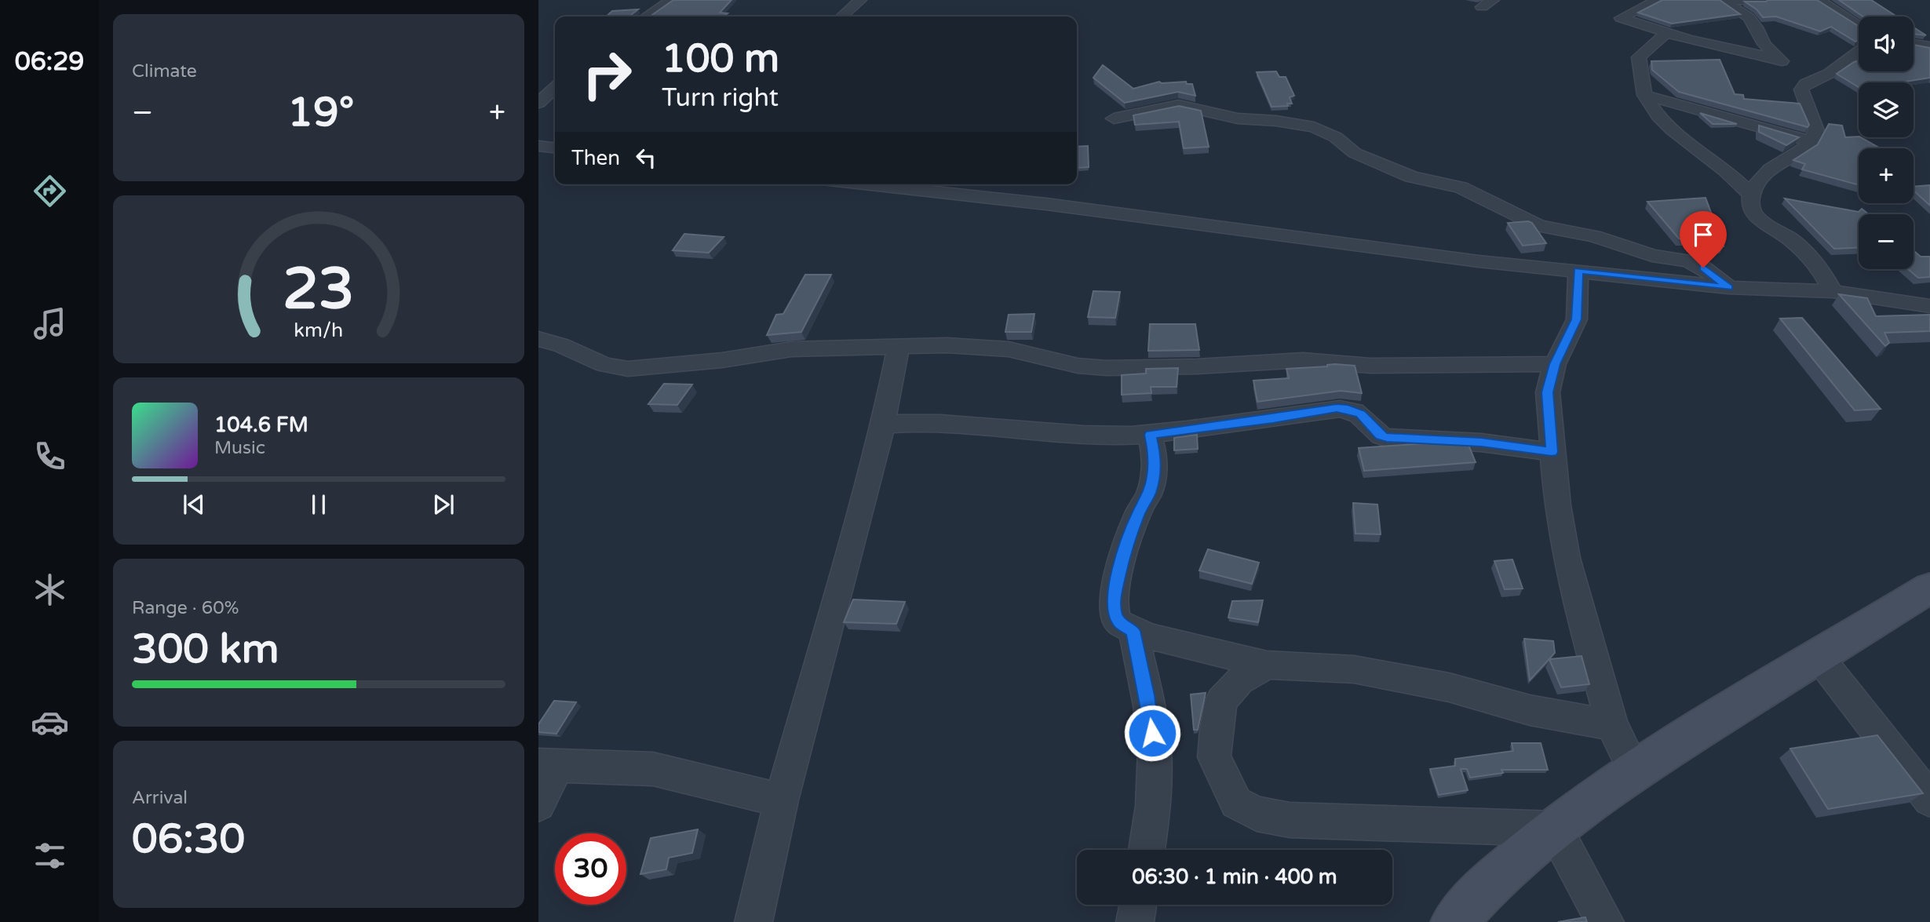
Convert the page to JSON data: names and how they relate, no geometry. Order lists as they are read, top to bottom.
{
  "page": {
    "tabs": "06:29",
    "tile": [
      "Climate",
      ["Range · 60%", "300 km"],
      ["Arrival", "06:30"]
    ],
    "map_buttons": ["+", "−"],
    "turn": ["100 m", "Turn right"],
    "heat": ["−", "19°", "+"],
    "then": "Then",
    "song": ["104.6 FM", "Music"],
    "limit": "30",
    "trip": "06:30 · 1 min · 400 m",
    "gauge": ["23", "km/h"]
  }
}
